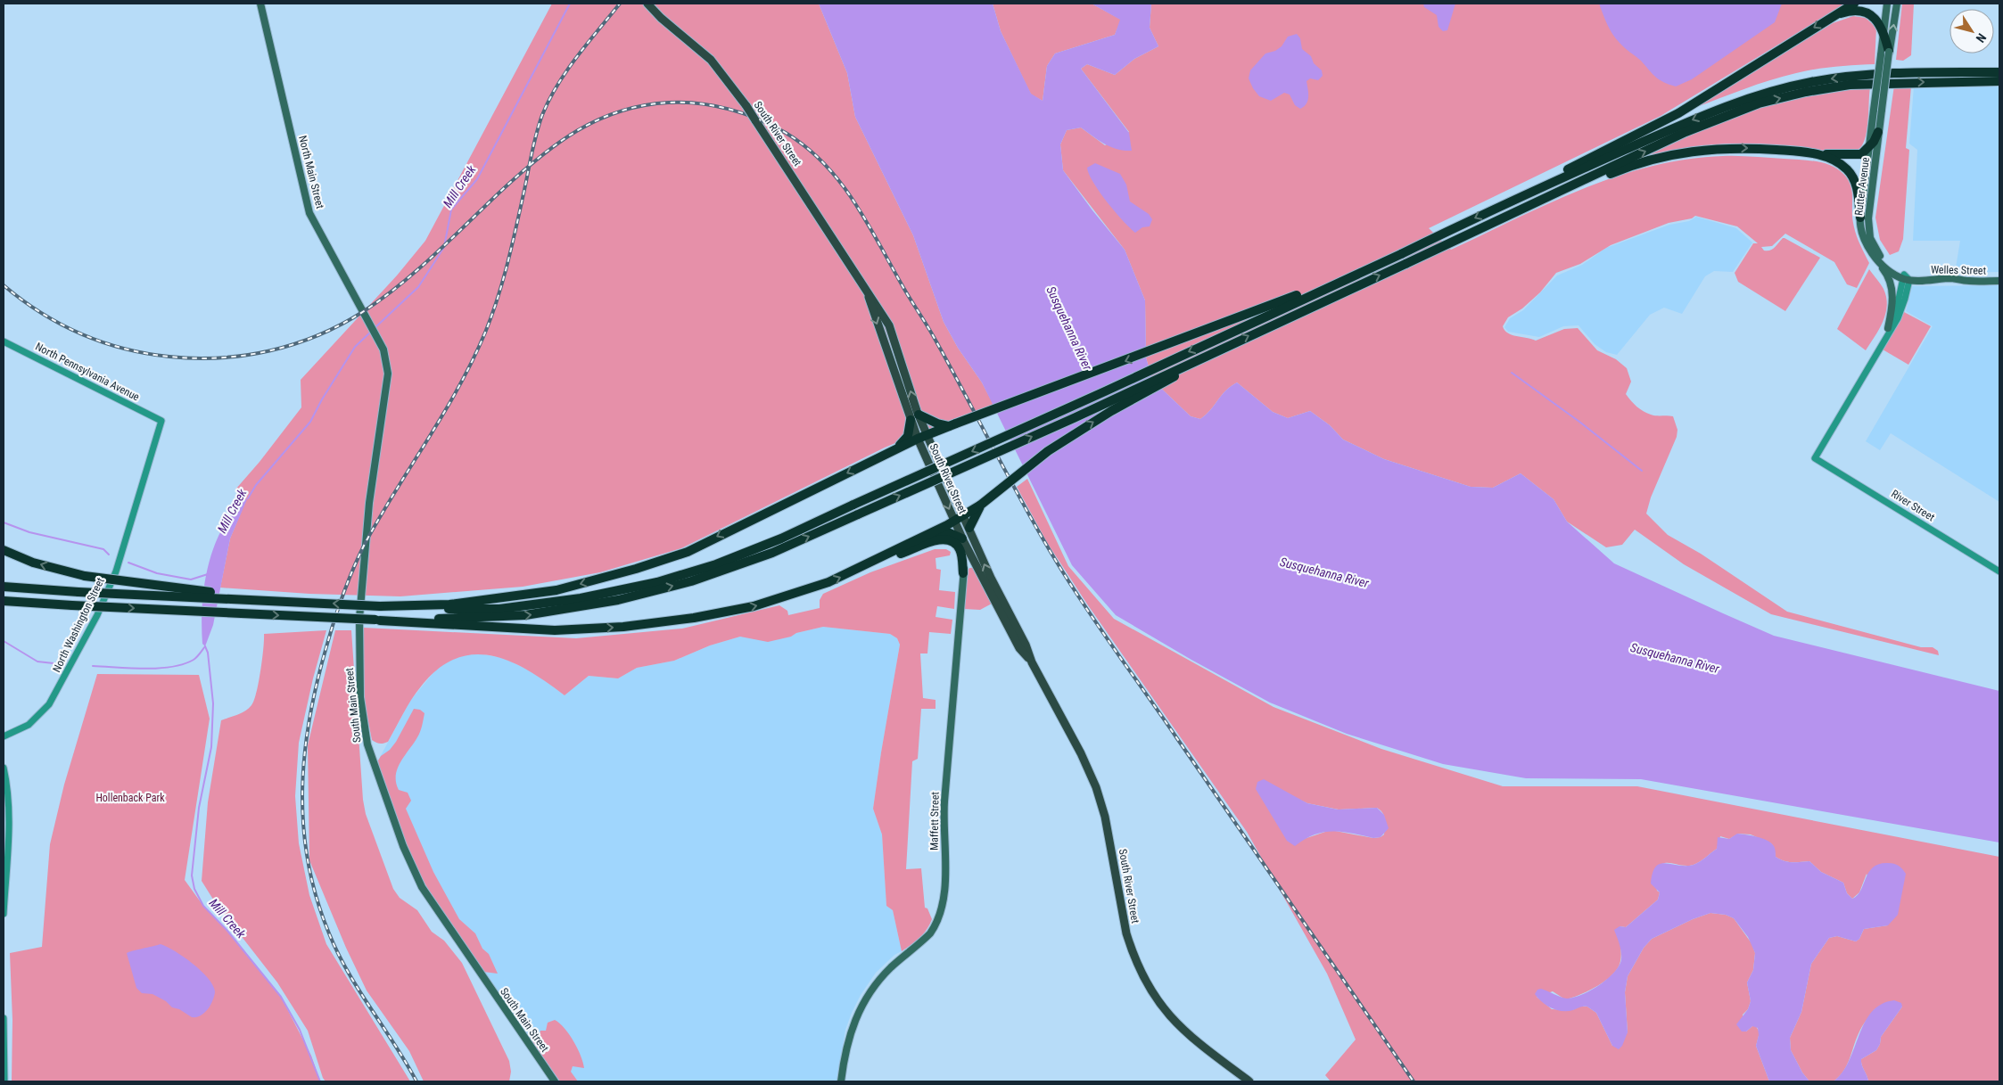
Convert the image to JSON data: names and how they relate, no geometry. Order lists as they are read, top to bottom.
{
  "streets": {
    "main road": [
      "South River Street",
      "North Main Street",
      "Rutter Avenue",
      "Welles Street",
      "South Main Street",
      "Maffett Street"
    ],
    "street": ["North Pennsylvania Avenue", "River Street", "North Washington Street"]
  },
  "crossings": [
    ["South River Street", "Maffett Street"],
    ["North Main Street", "South Main Street"],
    ["Rutter Avenue", "Welles Street"],
    ["North Pennsylvania Avenue", "North Washington Street"]
  ],
  "water": ["Mill Creek", "Susquehanna River"],
  "parks": ["Hollenback Park"],
  "north": "bottom right"
}
